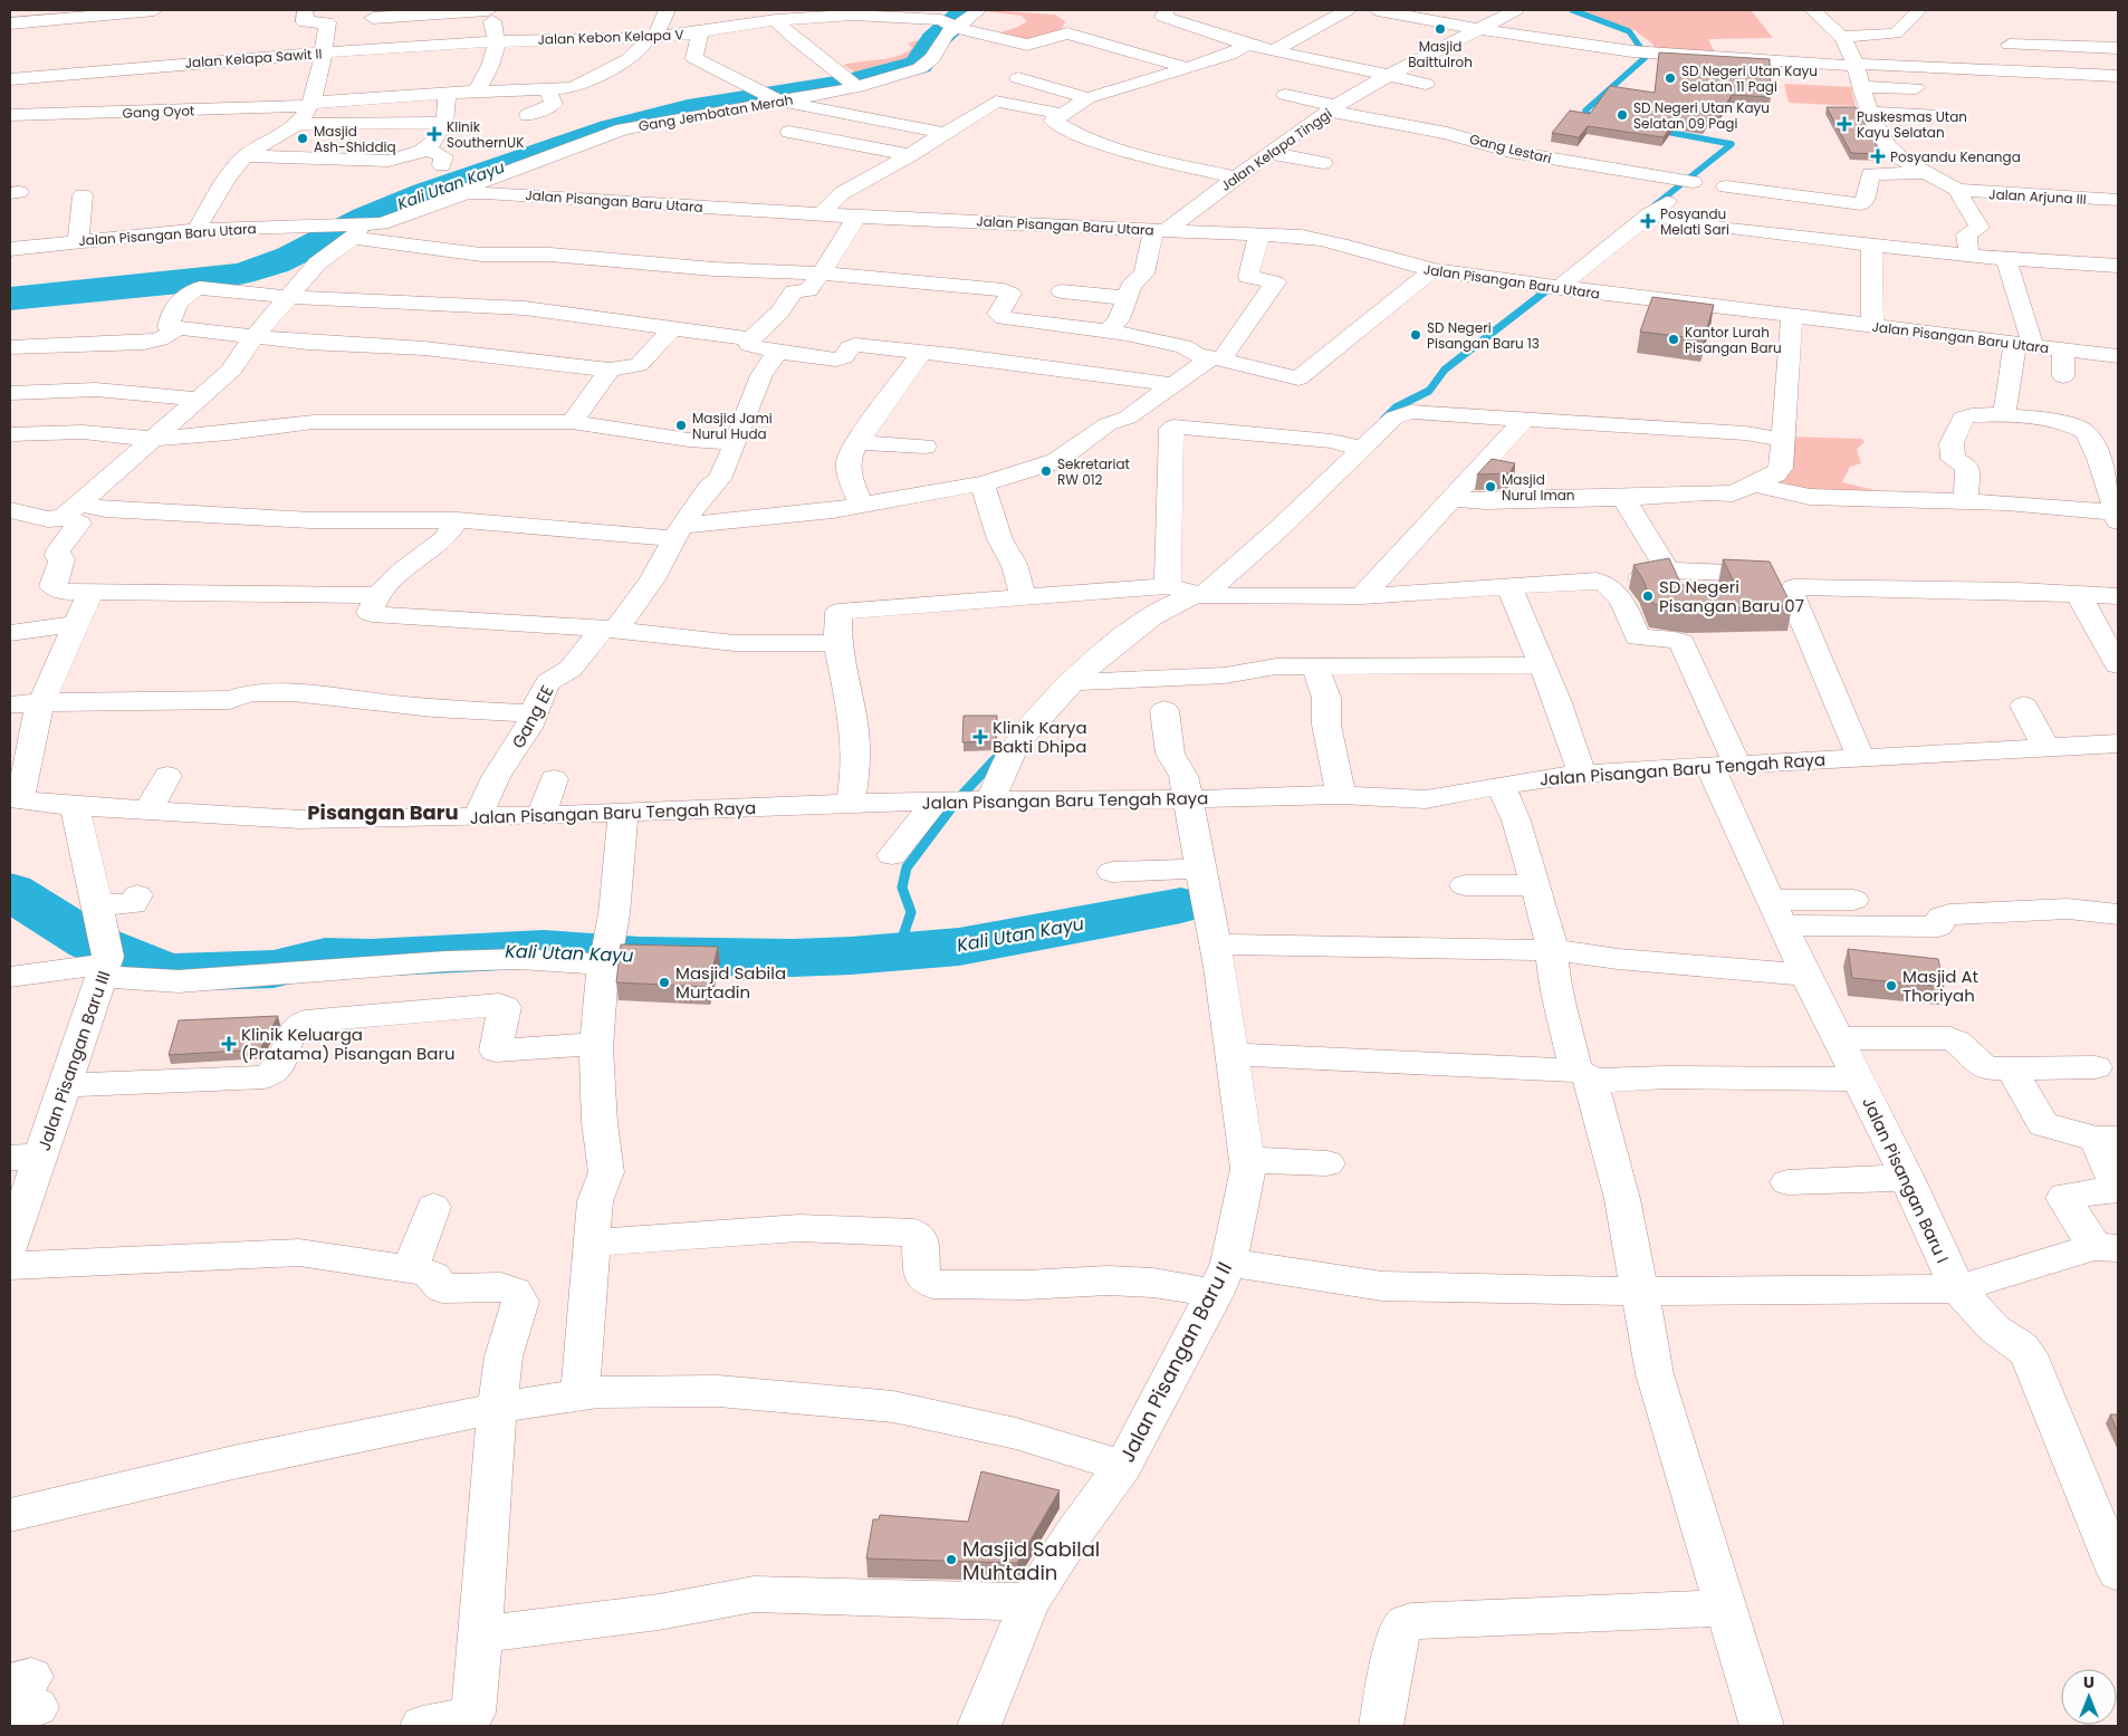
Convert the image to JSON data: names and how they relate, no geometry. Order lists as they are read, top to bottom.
{
  "streets": {
    "street": [
      "Jalan Kebon Kelapa V",
      "Jalan Kelapa Sawit II",
      "Gang Oyot",
      "Gang Jembatan Merah",
      "Gang Lestari",
      "Jalan Kelapa Tinggi",
      "Jalan Arjuna III",
      "Jalan Pisangan Baru Utara",
      "Gang EE",
      "Jalan Pisangan Baru Tengah Raya",
      "Jalan Pisangan Baru III",
      "Jalan Pisangan Baru I",
      "Jalan Pisangan Baru II"
    ]
  },
  "crossings": [
    ["Jalan Kebon Kelapa V", "Jalan Kelapa Sawit II"],
    ["Jalan Kebon Kelapa V", "Gang Oyot"],
    ["Jalan Kebon Kelapa V", "Gang Jembatan Merah"],
    ["Gang Jembatan Merah", "Jalan Pisangan Baru Utara"],
    ["Gang Lestari", "Jalan Kelapa Tinggi"],
    ["Jalan Kelapa Tinggi", "Jalan Pisangan Baru Utara"],
    ["Gang EE", "Jalan Pisangan Baru Tengah Raya"],
    ["Jalan Pisangan Baru Tengah Raya", "Jalan Pisangan Baru III"],
    ["Jalan Pisangan Baru Tengah Raya", "Jalan Pisangan Baru I"],
    ["Jalan Pisangan Baru Tengah Raya", "Jalan Pisangan Baru II"]
  ],
  "districts": ["Pisangan Baru"],
  "water": ["Kali Utan Kayu"],
  "places": {
    "other": [
      "Masjid Baittulroh",
      "SD Negeri Utan Kayu Selatan 11 Pagi",
      "SD Negeri Utan Kayu Selatan 09 Pagi",
      "Masjid Ash-Shiddiq",
      "SD Negeri Pisangan Baru 13",
      "Kantor Lurah Pisangan Baru",
      "Masjid Jami Nurul Huda",
      "Sekretariat RW 012",
      "Masjid Nurul Iman",
      "SD Negeri Pisangan Baru 07",
      "Masjid Sabila Murtadin",
      "Masjid At Thoriyah",
      "Masjid Sabilal Muhtadin"
    ],
    "health": [
      "Puskesmas Utan Kayu Selatan",
      "Klinik SouthernUK",
      "Posyandu Kenanga",
      "Posyandu Melati Sari",
      "Klinik Karya Bakti Dhipa",
      "Klinik Keluarga (Pratama) Pisangan Baru"
    ]
  },
  "north": "top"
}
